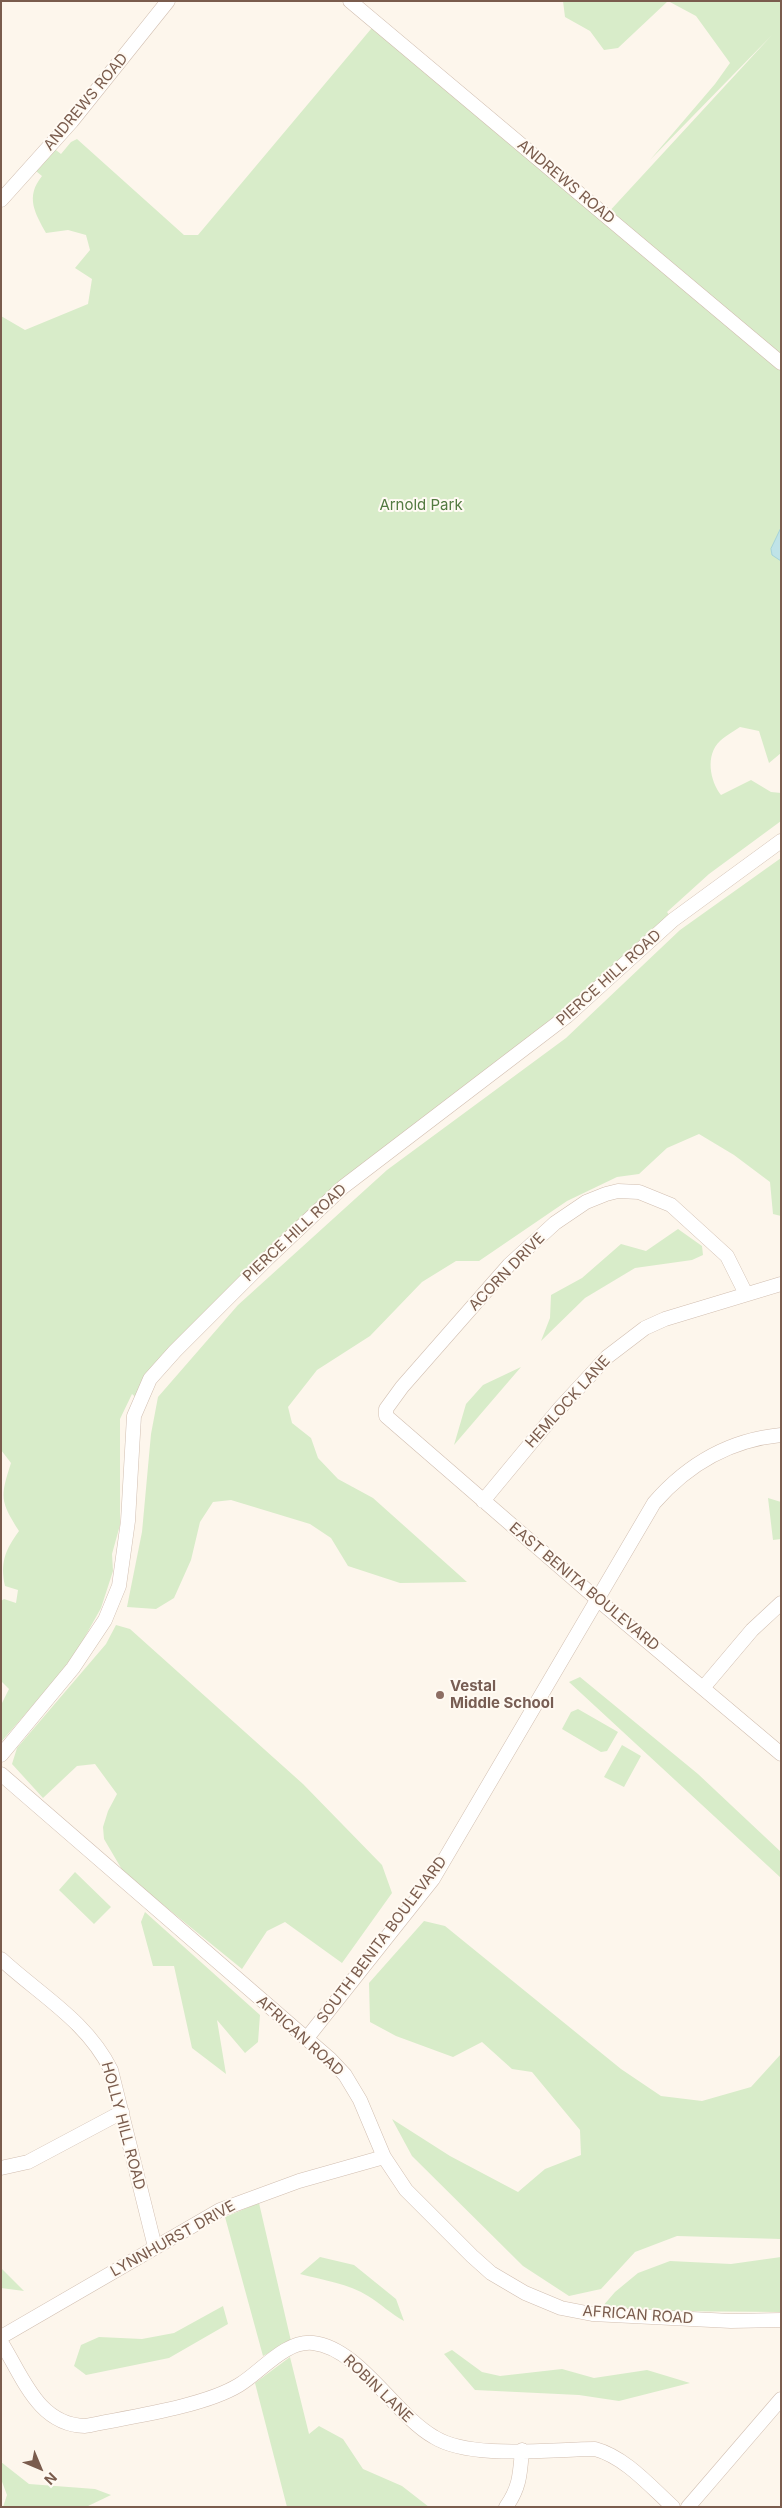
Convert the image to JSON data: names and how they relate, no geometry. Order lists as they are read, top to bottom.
{
  "streets": {
    "street": [
      "ANDREWS ROAD",
      "PIERCE HILL ROAD",
      "ACORN DRIVE",
      "HEMLOCK LANE",
      "EAST BENITA BOULEVARD",
      "SOUTH BENITA BOULEVARD",
      "AFRICAN ROAD",
      "HOLLY HILL ROAD",
      "LYNNHURST DRIVE",
      "ROBIN LANE"
    ]
  },
  "crossings": [
    ["ACORN DRIVE", "HEMLOCK LANE"],
    ["ACORN DRIVE", "EAST BENITA BOULEVARD"],
    ["HEMLOCK LANE", "EAST BENITA BOULEVARD"],
    ["EAST BENITA BOULEVARD", "SOUTH BENITA BOULEVARD"],
    ["SOUTH BENITA BOULEVARD", "AFRICAN ROAD"],
    ["AFRICAN ROAD", "LYNNHURST DRIVE"],
    ["HOLLY HILL ROAD", "LYNNHURST DRIVE"]
  ],
  "parks": ["Arnold Park"],
  "places": ["Vestal Middle School"],
  "north": "bottom right"
}
